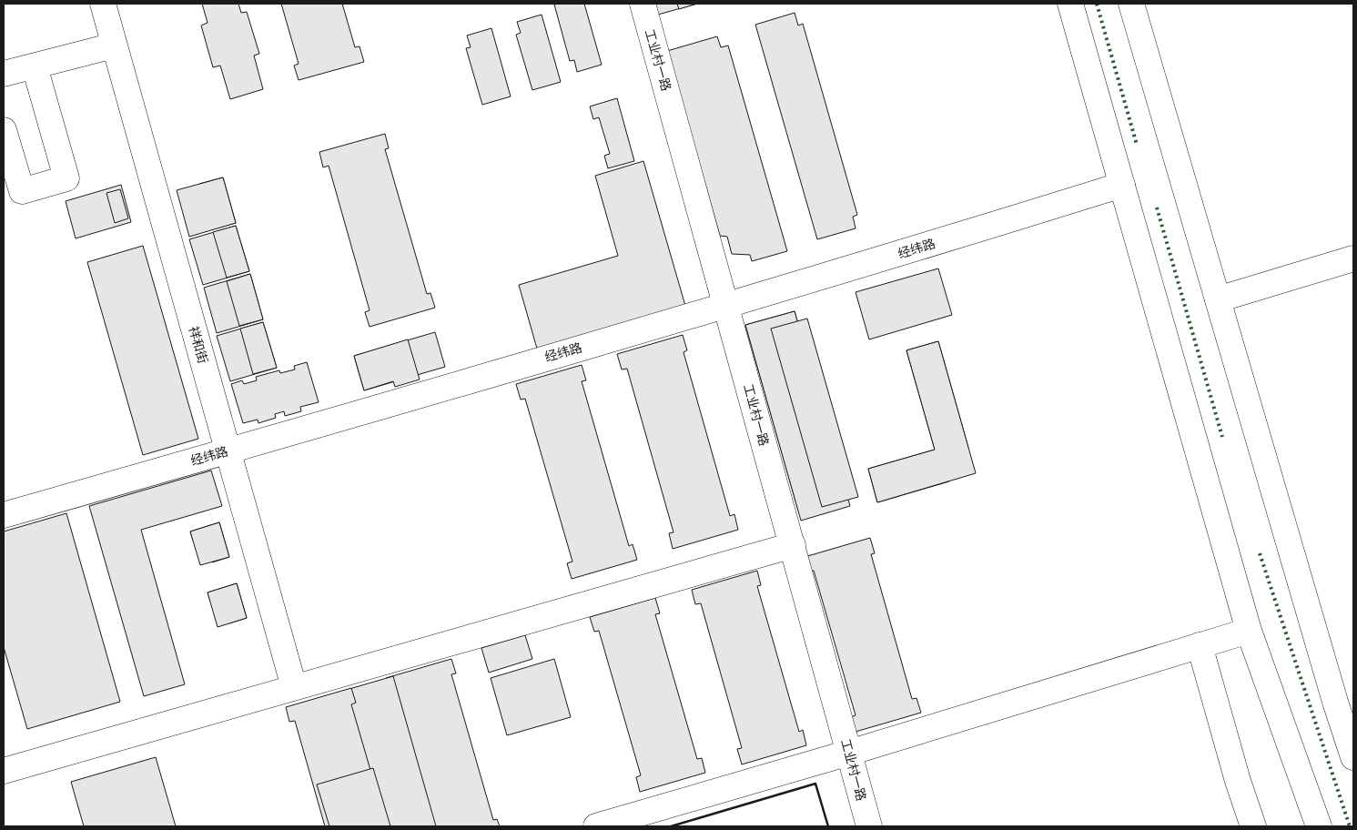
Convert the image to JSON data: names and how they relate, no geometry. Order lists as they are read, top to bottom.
{
  "streets": {
    "main road": ["工业村一路", "经纬路", "祥和街"]
  },
  "crossings": [
    ["工业村一路", "经纬路"],
    ["经纬路", "祥和街"]
  ]
}
